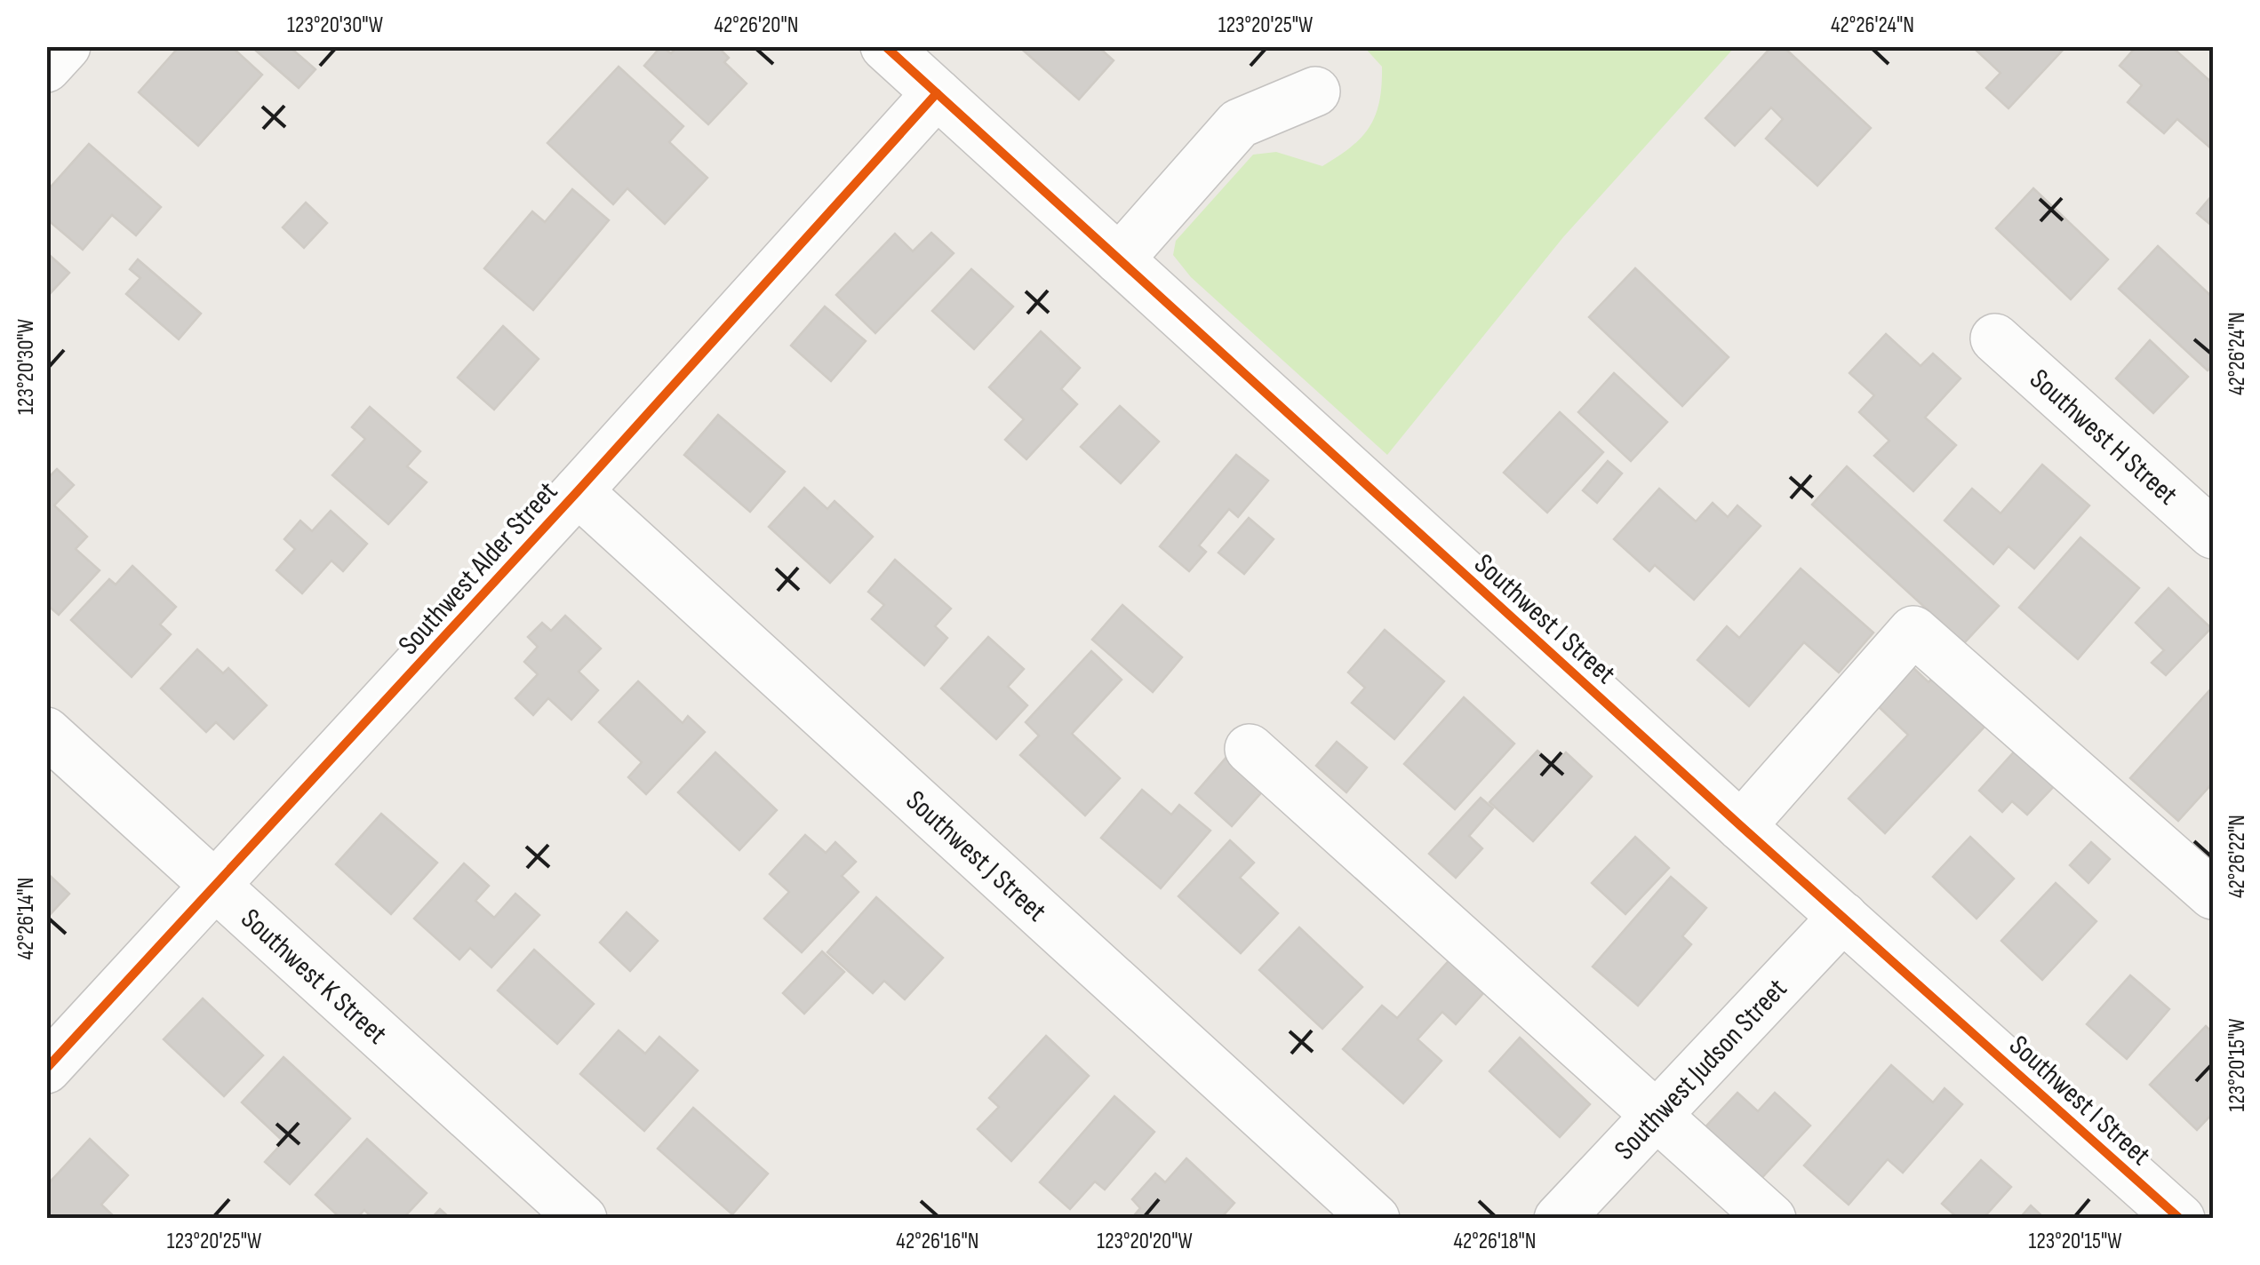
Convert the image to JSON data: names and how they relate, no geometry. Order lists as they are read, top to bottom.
{
  "streets": {
    "street": [
      "Southwest H Street",
      "Southwest Alder Street",
      "Southwest I Street",
      "Southwest J Street",
      "Southwest K Street",
      "Southwest Judson Street"
    ]
  },
  "crossings": [
    ["Southwest Alder Street", "Southwest I Street"],
    ["Southwest Alder Street", "Southwest J Street"],
    ["Southwest Alder Street", "Southwest K Street"],
    ["Southwest I Street", "Southwest Judson Street"]
  ],
  "coordinates": [
    "123°20'30\"W",
    "42°26'20\"N",
    "123°20'25\"W",
    "42°26'24\"N",
    "42°26'22\"N",
    "42°26'14\"N",
    "123°20'15\"W",
    "42°26'16\"N",
    "123°20'20\"W",
    "42°26'18\"N"
  ]
}
